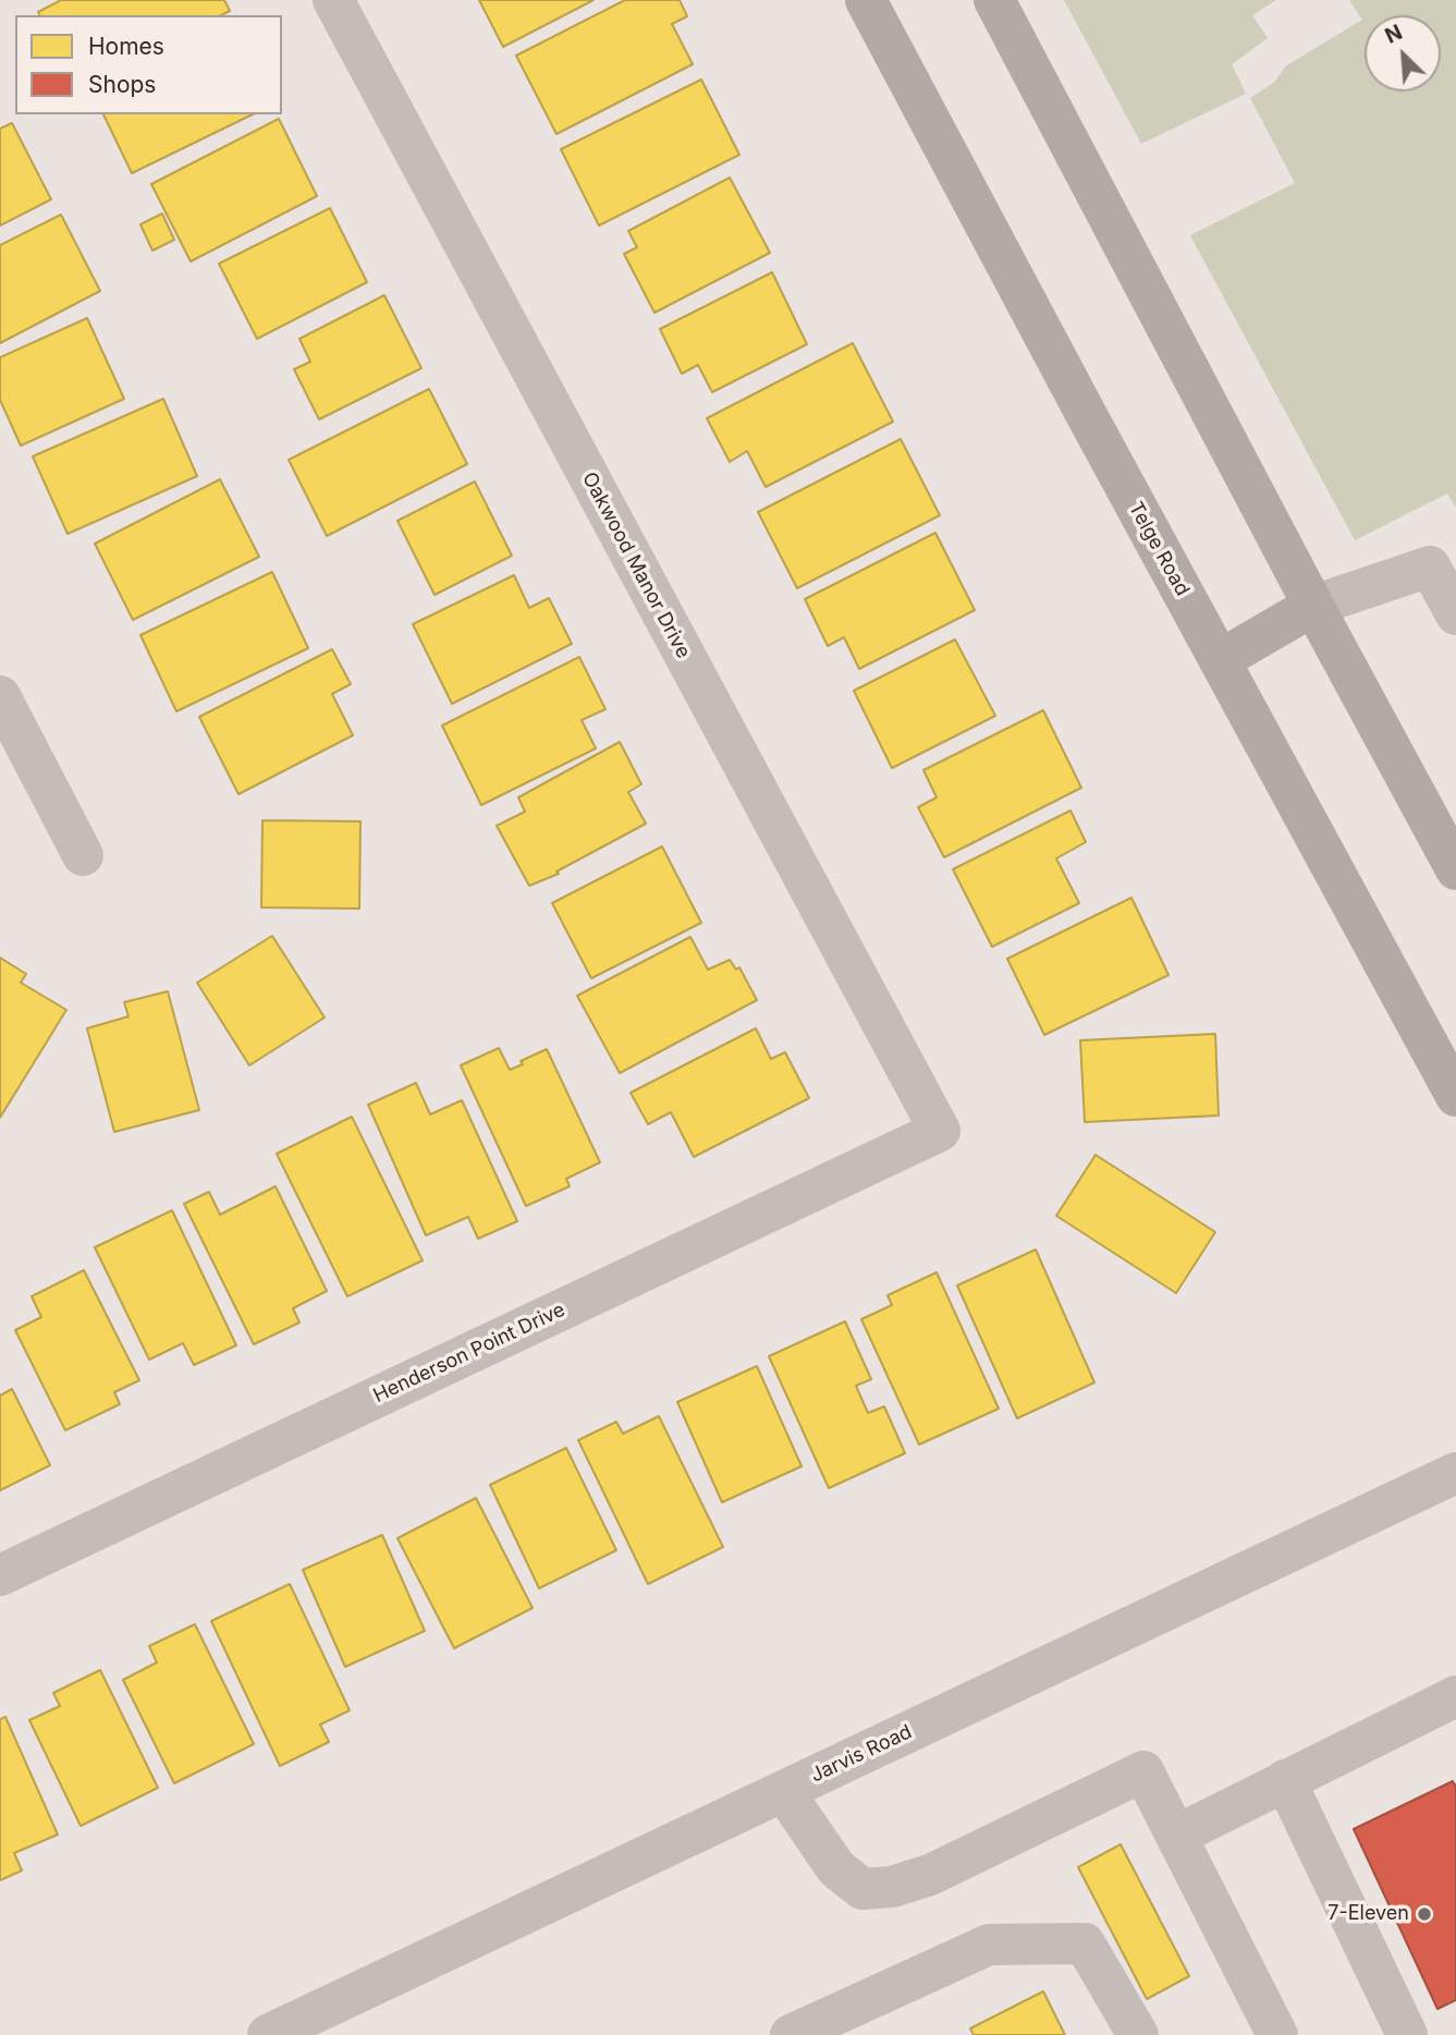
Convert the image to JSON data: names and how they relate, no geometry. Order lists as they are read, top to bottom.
{
  "streets": {
    "main road": ["Telge Road"],
    "street": ["Oakwood Manor Drive", "Henderson Point Drive", "Jarvis Road"]
  },
  "crossings": [
    ["Oakwood Manor Drive", "Henderson Point Drive"]
  ],
  "places": ["7-Eleven"],
  "legend": ["Homes", "Shops"],
  "north": "top left"
}
